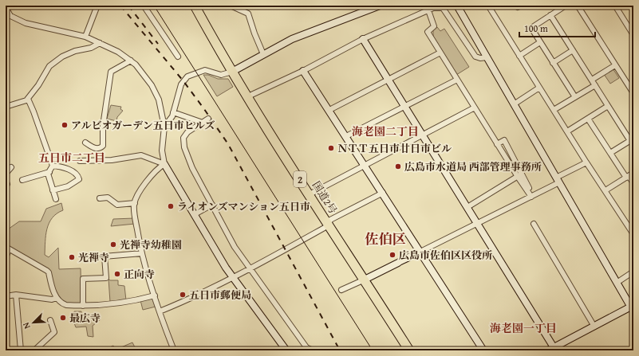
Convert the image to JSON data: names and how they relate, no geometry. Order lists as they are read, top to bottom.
{
  "streets": {
    "highway": ["2", "国道2号"]
  },
  "districts": [
    "海老園二丁目",
    "五日市二丁目",
    "佐伯区",
    "海老園一丁目"
  ],
  "places": [
    "アルビオガーデン五日市ヒルズ",
    "ＮＴＴ五日市廿日市ビル",
    "広島市水道局 西部管理事務所",
    "ライオンズマンション五日市",
    "光禅寺幼稚園",
    "広島市佐伯区区役所",
    "光禅寺",
    "正向寺",
    "五日市郵便局",
    "最広寺"
  ],
  "scale_bar": "100 m",
  "north": "bottom left"
}
